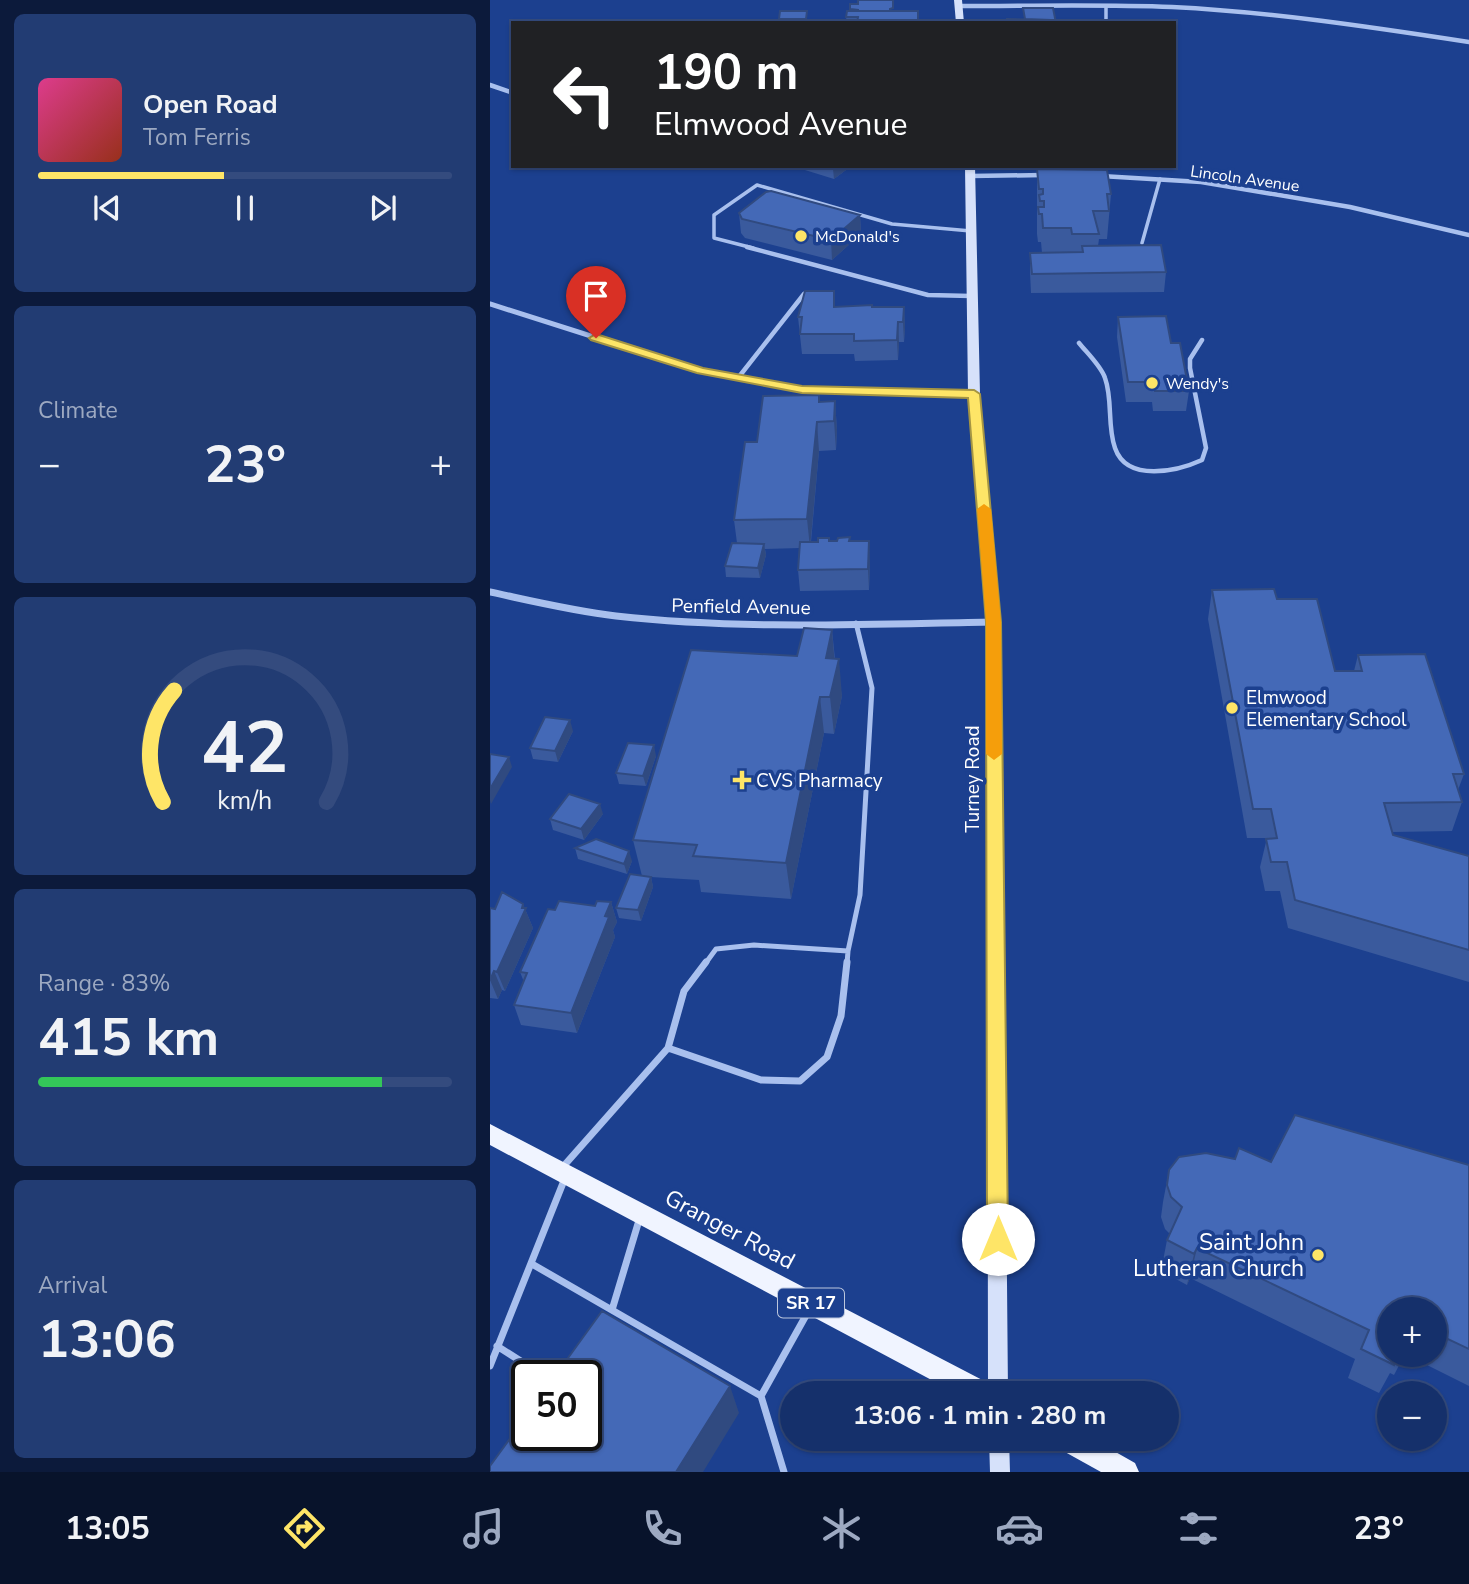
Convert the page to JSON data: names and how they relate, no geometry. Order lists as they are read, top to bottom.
{
  "streets": {
    "main road": ["Turney Road", "Granger Road", "SR 17"],
    "street": ["Lincoln Avenue", "Penfield Avenue"]
  },
  "crossings": [
    ["Penfield Avenue", "Turney Road"]
  ],
  "places": {
    "other": [
      "McDonald's",
      "Wendy's",
      "Elmwood Elementary School",
      "Saint John Lutheran Church"
    ],
    "health": ["CVS Pharmacy"]
  },
  "page": {
    "turn": ["190 m", "Elmwood Avenue"],
    "song": ["Open Road", "Tom Ferris"],
    "tile": [
      "Climate",
      ["Range · 83%", "415 km"],
      ["Arrival", "13:06"]
    ],
    "heat": ["−", "23°", "+"],
    "map_buttons": ["+", "−"],
    "limit": "50",
    "trip": "13:06 · 1 min · 280 m",
    "tabs": ["13:05", "23°"],
    "gauge": ["42", "km/h"]
  }
}
